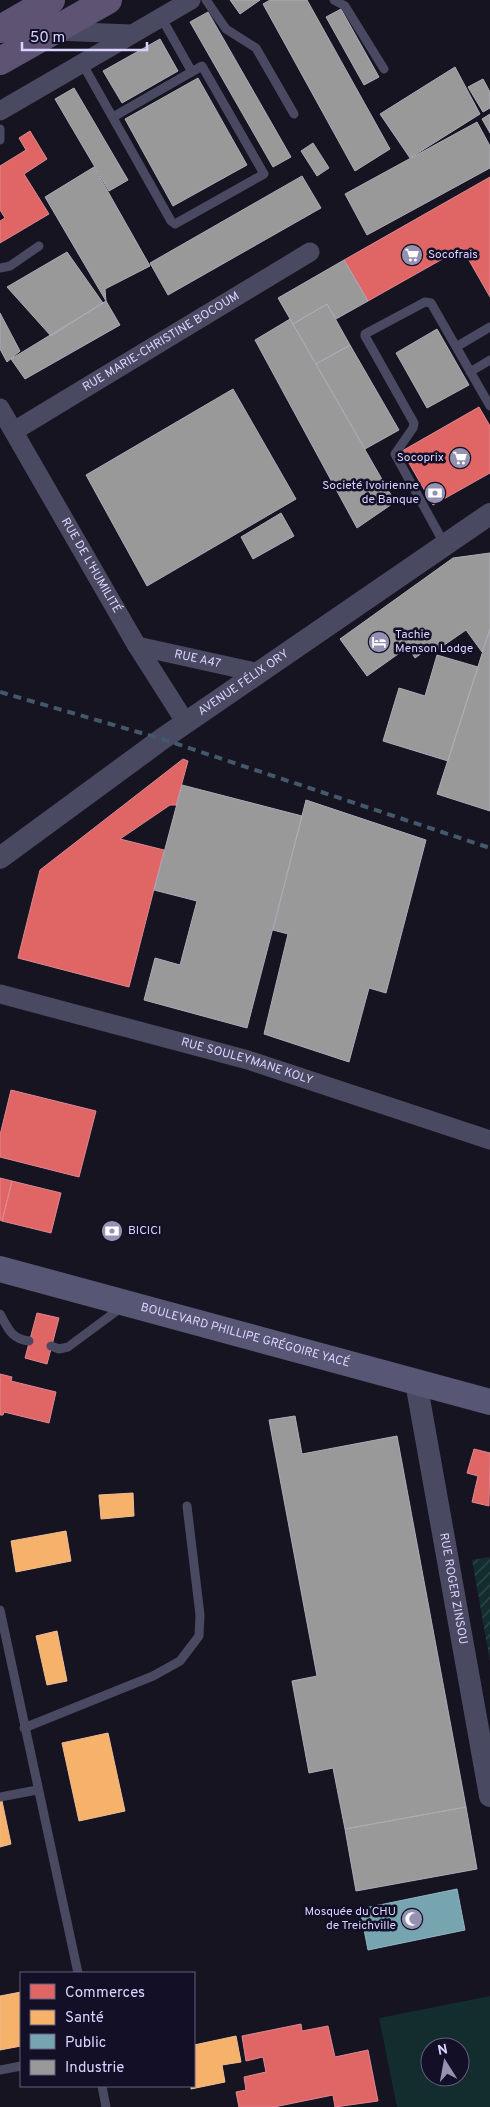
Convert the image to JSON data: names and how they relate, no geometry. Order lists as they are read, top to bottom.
{
  "streets": {
    "main road": ["BOULEVARD PHILLIPE GRÉGOIRE YACÉ"],
    "street": [
      "RUE MARIE-CHRISTINE BOCOUM",
      "RUE DE L'HUMILITÉ",
      "RUE A47",
      "AVENUE FÉLIX ORY",
      "RUE SOULEYMANE KOLY",
      "RUE ROGER ZINSOU"
    ]
  },
  "crossings": [
    ["RUE MARIE-CHRISTINE BOCOUM", "RUE DE L'HUMILITÉ"],
    ["RUE DE L'HUMILITÉ", "RUE A47"],
    ["RUE DE L'HUMILITÉ", "AVENUE FÉLIX ORY"],
    ["RUE A47", "AVENUE FÉLIX ORY"],
    ["BOULEVARD PHILLIPE GRÉGOIRE YACÉ", "RUE ROGER ZINSOU"]
  ],
  "places": {
    "supermarket": ["Socofrais", "Socoprix"],
    "bank": ["Societé Ivoirienne de Banque", "BICICI"],
    "hotel": ["Tachie Menson Lodge"],
    "mosque": ["Mosquée du CHU de Treichville"]
  },
  "legend": [
    "Commerces",
    "Santé",
    "Public",
    "Industrie"
  ],
  "scale_bar": "50 m",
  "north": "top"
}
